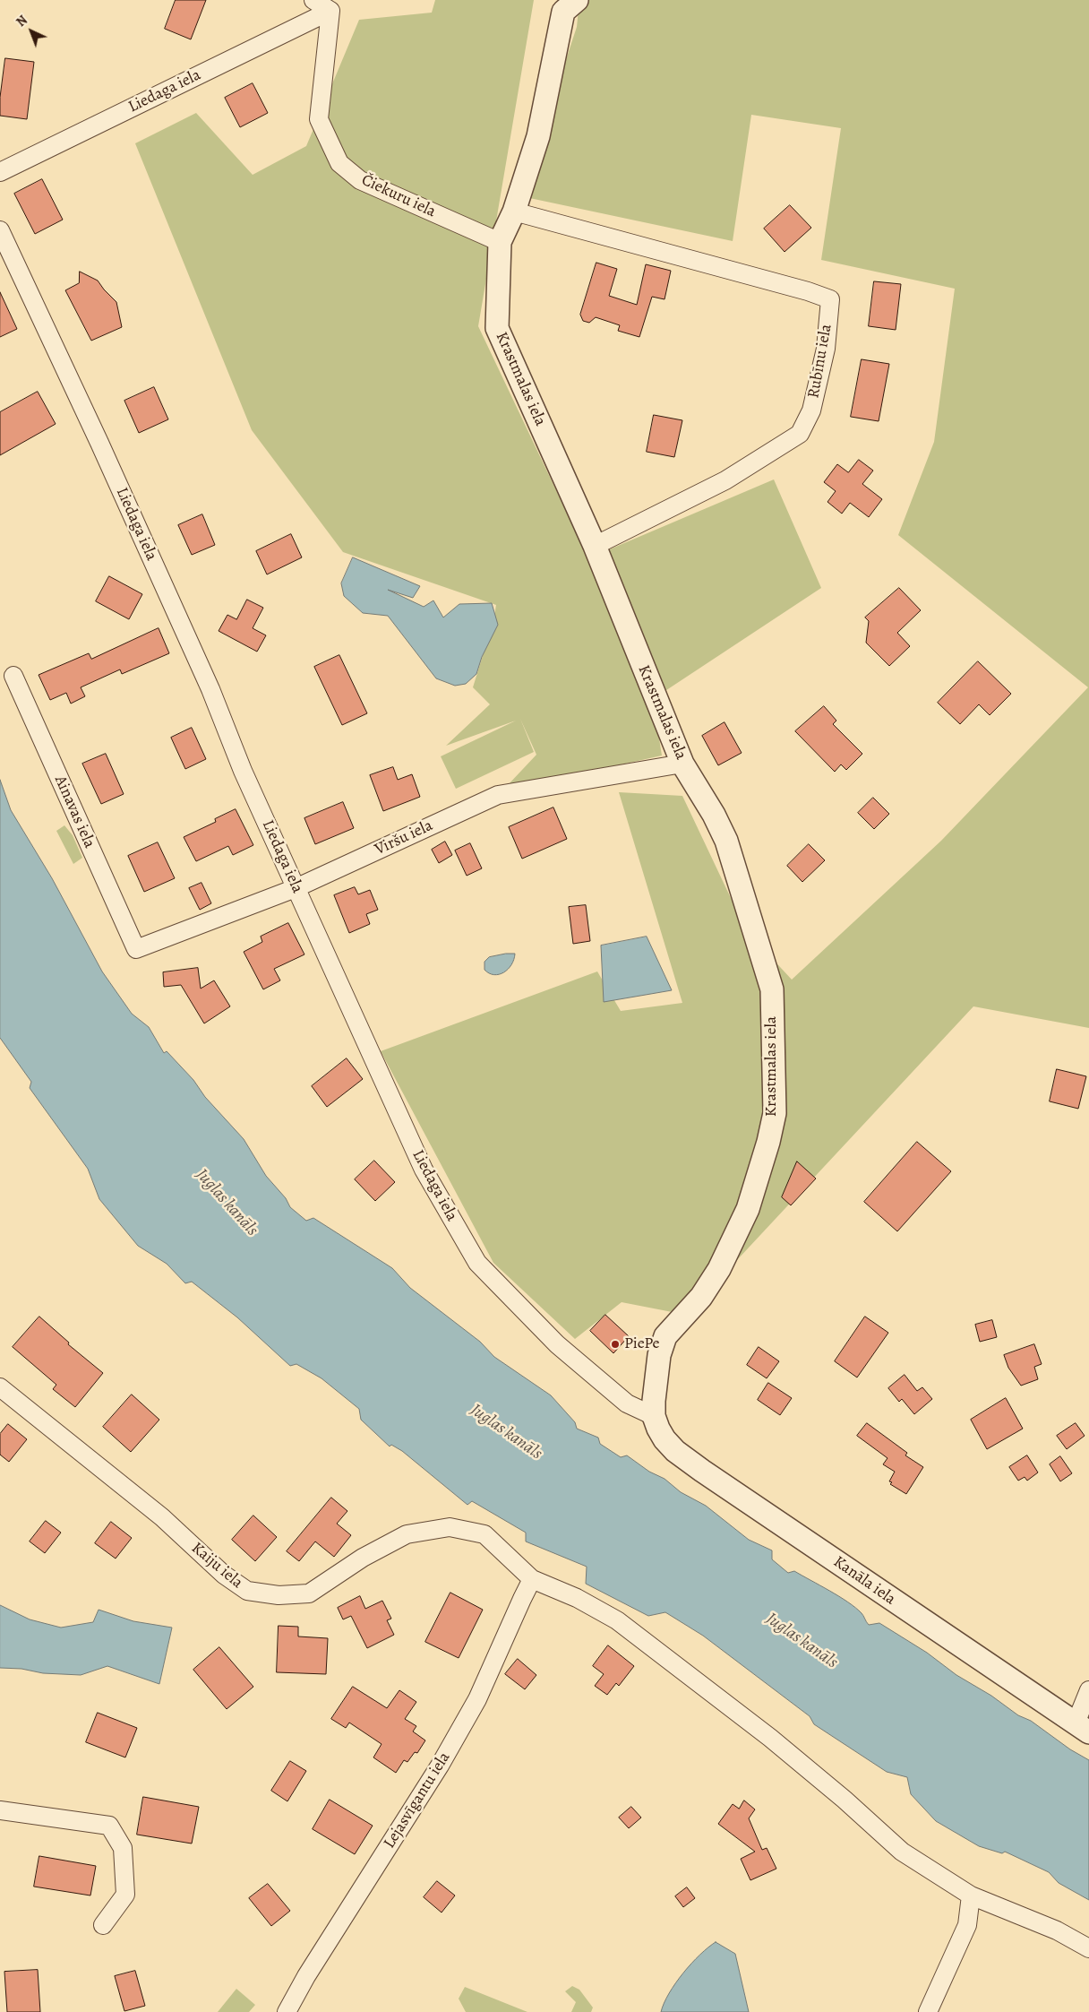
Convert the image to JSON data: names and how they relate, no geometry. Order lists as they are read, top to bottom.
{
  "streets": {
    "street": [
      "Liedaga iela",
      "Čiekuru iela",
      "Rubīnu iela",
      "Krastmalas iela",
      "Ainavas iela",
      "Viršu iela",
      "Kaiju iela",
      "Kanāla iela",
      "Lejasvīgantu iela"
    ]
  },
  "crossings": [
    ["Liedaga iela", "Čiekuru iela"],
    ["Liedaga iela", "Krastmalas iela"],
    ["Liedaga iela", "Viršu iela"],
    ["Liedaga iela", "Kanāla iela"],
    ["Čiekuru iela", "Krastmalas iela"],
    ["Rubīnu iela", "Krastmalas iela"],
    ["Krastmalas iela", "Viršu iela"],
    ["Krastmalas iela", "Kanāla iela"],
    ["Ainavas iela", "Viršu iela"],
    ["Kaiju iela", "Lejasvīgantu iela"]
  ],
  "water": ["Juglas kanāls"],
  "places": ["PiePe"],
  "north": "top left"
}
